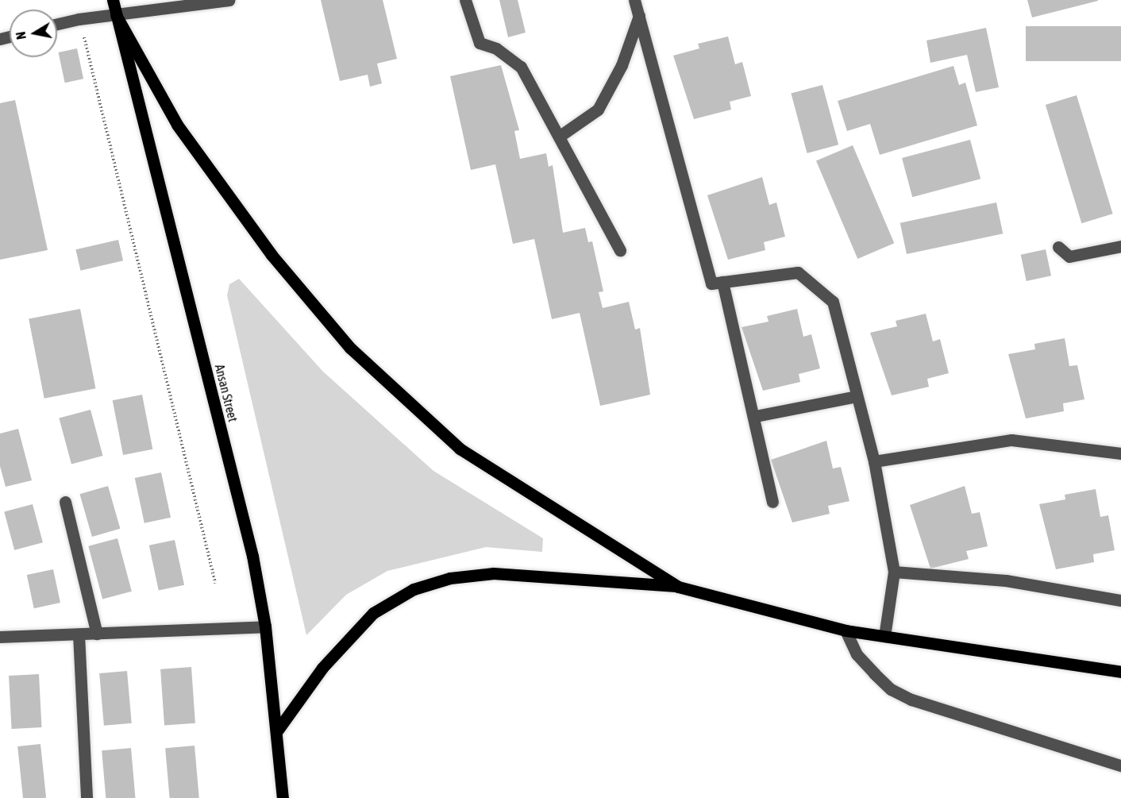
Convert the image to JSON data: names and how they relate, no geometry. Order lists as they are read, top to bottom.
{
  "streets": {
    "main road": ["Ansan Street"]
  },
  "north": "left"
}
